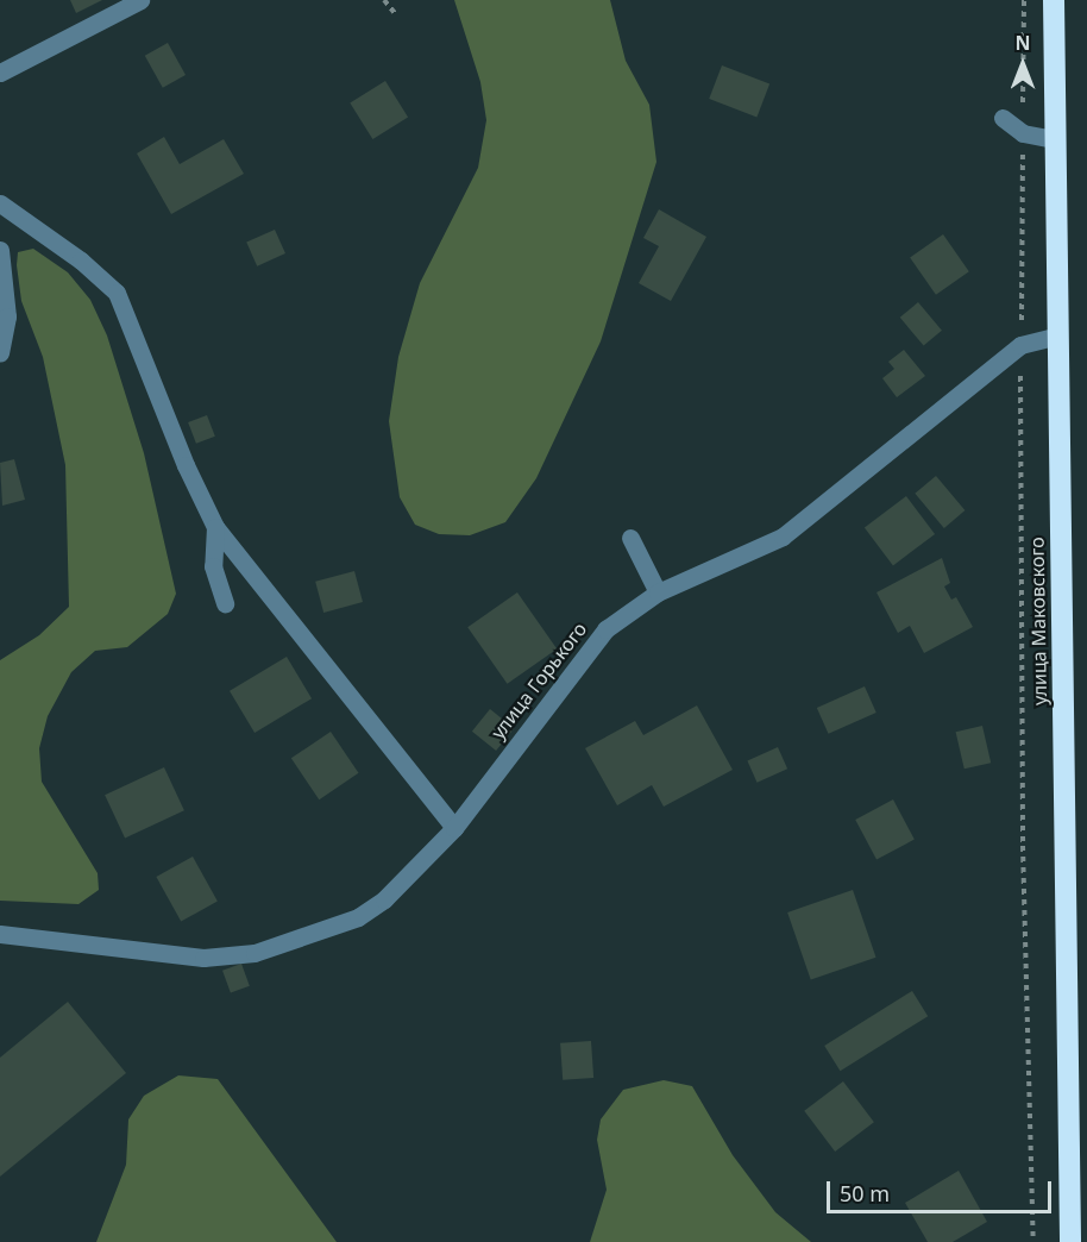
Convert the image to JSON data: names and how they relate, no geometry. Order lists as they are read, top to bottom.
{
  "streets": {
    "highway": ["улица Маковского"],
    "street": ["улица Горького"]
  },
  "crossings": [
    ["улица Маковского", "улица Горького"]
  ],
  "scale_bar": "50 m",
  "north": "top"
}
